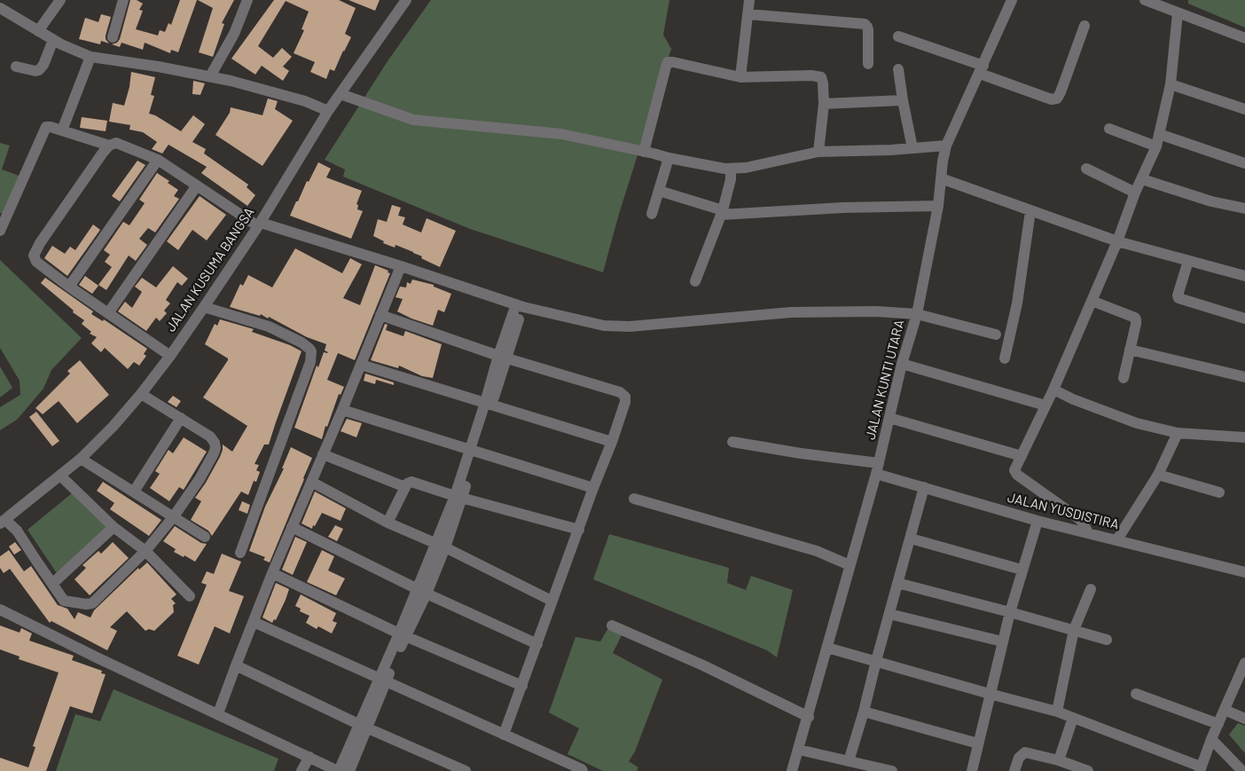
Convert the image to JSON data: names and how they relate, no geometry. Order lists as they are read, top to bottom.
{
  "streets": {
    "street": ["JALAN KUSUMA BANGSA", "JALAN KUNTI UTARA", "JALAN YUSDISTIRA"]
  },
  "crossings": [
    ["JALAN KUNTI UTARA", "JALAN YUSDISTIRA"]
  ]
}
